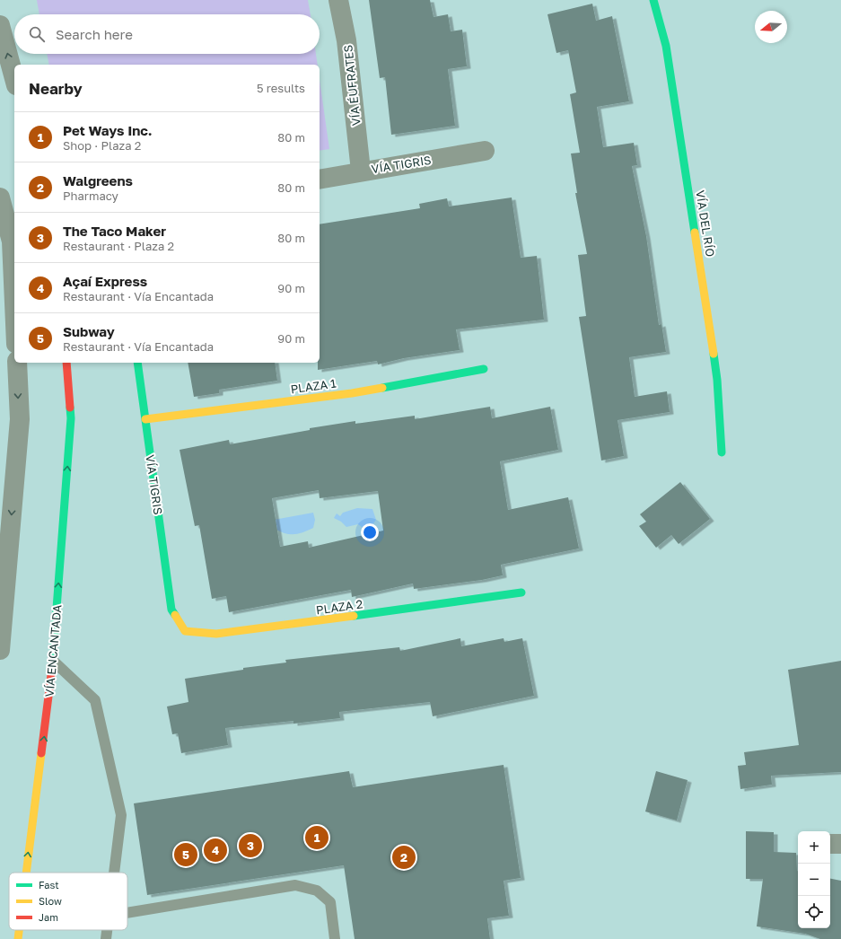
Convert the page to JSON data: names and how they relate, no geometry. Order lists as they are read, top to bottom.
{
  "streets": {
    "street": [
      "VÍA ÉUFRATES",
      "VÍA TIGRIS",
      "VÍA DEL RÍO",
      "PLAZA 1",
      "PLAZA 2",
      "VÍA ENCANTADA"
    ]
  },
  "crossings": [
    ["VÍA ÉUFRATES", "VÍA TIGRIS"],
    ["VÍA TIGRIS", "PLAZA 1"],
    ["VÍA TIGRIS", "PLAZA 2"]
  ],
  "legend": ["Fast", "Slow", "Jam"],
  "north": "left",
  "page": {
    "search": "Search here",
    "heading": ["Nearby", "5 results"],
    "list": [
      {
        "mark": "1",
        "name": "Pet Ways Inc.",
        "note": "Shop · Plaza 2",
        "value": "80 m"
      },
      {
        "mark": "2",
        "name": "Walgreens",
        "note": "Pharmacy",
        "value": "80 m"
      },
      {
        "mark": "3",
        "name": "The Taco Maker",
        "note": "Restaurant · Plaza 2",
        "value": "80 m"
      },
      {
        "mark": "4",
        "name": "Açaí Express",
        "note": "Restaurant · Vía Encantada",
        "value": "90 m"
      },
      {
        "mark": "5",
        "name": "Subway",
        "note": "Restaurant · Vía Encantada",
        "value": "90 m"
      }
    ],
    "pins": [
      "1",
      "3",
      "4",
      "5",
      "2"
    ],
    "map_buttons": ["+", "−"]
  }
}
